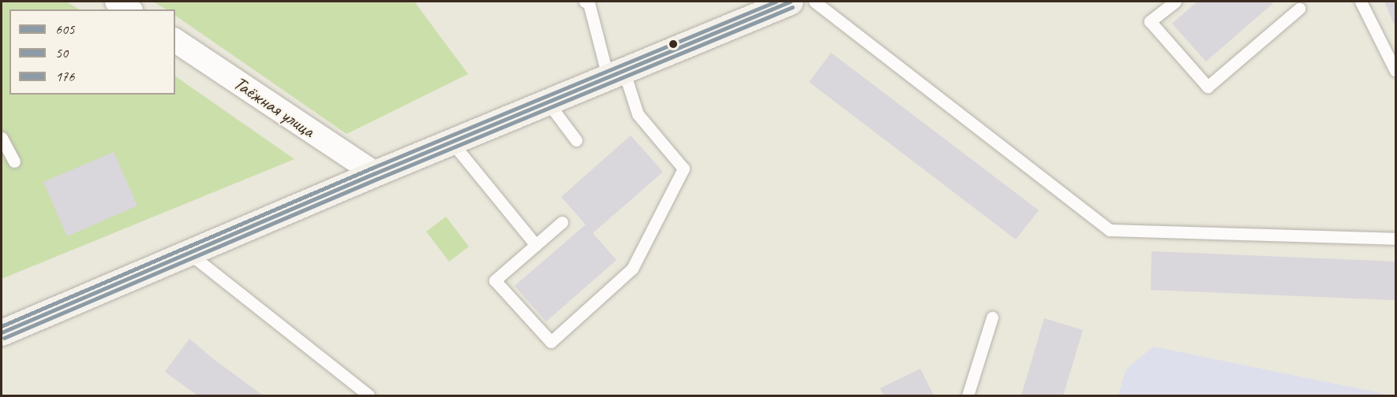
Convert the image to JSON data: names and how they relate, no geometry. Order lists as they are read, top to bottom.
{
  "streets": {
    "street": ["Таёжная улица"]
  },
  "lines": ["transit line 605", "transit line 176", "transit line 50"],
  "legend": ["605", "50", "176"]
}
